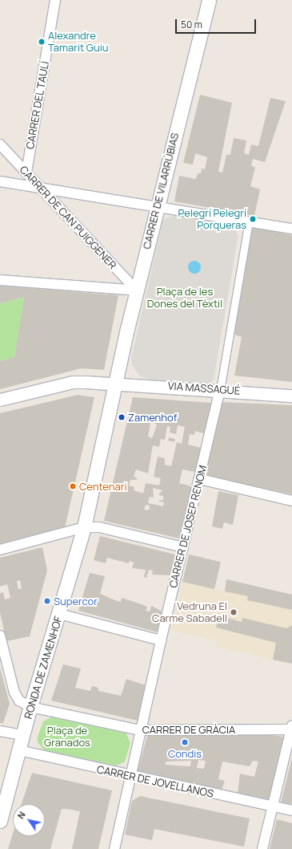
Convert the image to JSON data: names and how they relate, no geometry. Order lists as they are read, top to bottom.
{
  "streets": {
    "main road": ["CARRER DE VILARRÚBIAS", "RONDA DE ZAMENHOF"],
    "street": [
      "CARRER DEL TAULÍ",
      "CARRER DE CAN PUIGGENER",
      "VIA MASSAGUÉ",
      "CARRER DE JOSEP RENOM",
      "CARRER DE GRÀCIA",
      "CARRER DE JOVELLANOS"
    ]
  },
  "crossings": [
    ["CARRER DEL TAULÍ", "CARRER DE CAN PUIGGENER"],
    ["CARRER DE VILARRÚBIAS", "CARRER DE CAN PUIGGENER"],
    ["CARRER DE VILARRÚBIAS", "VIA MASSAGUÉ"],
    ["CARRER DE VILARRÚBIAS", "RONDA DE ZAMENHOF"],
    ["VIA MASSAGUÉ", "CARRER DE JOSEP RENOM"],
    ["VIA MASSAGUÉ", "RONDA DE ZAMENHOF"],
    ["CARRER DE JOSEP RENOM", "CARRER DE GRÀCIA"],
    ["CARRER DE JOSEP RENOM", "CARRER DE JOVELLANOS"],
    ["RONDA DE ZAMENHOF", "CARRER DE GRÀCIA"],
    ["RONDA DE ZAMENHOF", "CARRER DE JOVELLANOS"]
  ],
  "parks": ["Plaça de les Dones del Tèxtil", "Plaça de Granados"],
  "places": [
    "Alexandre Tamarit Guiu",
    "Pelegrí Pelegrí Porqueras",
    "Zamenhof",
    "Centenari",
    "Supercor",
    "Vedruna El Carme Sabadell",
    "Condis"
  ],
  "scale_bar": "50 m",
  "north": "top left"
}
